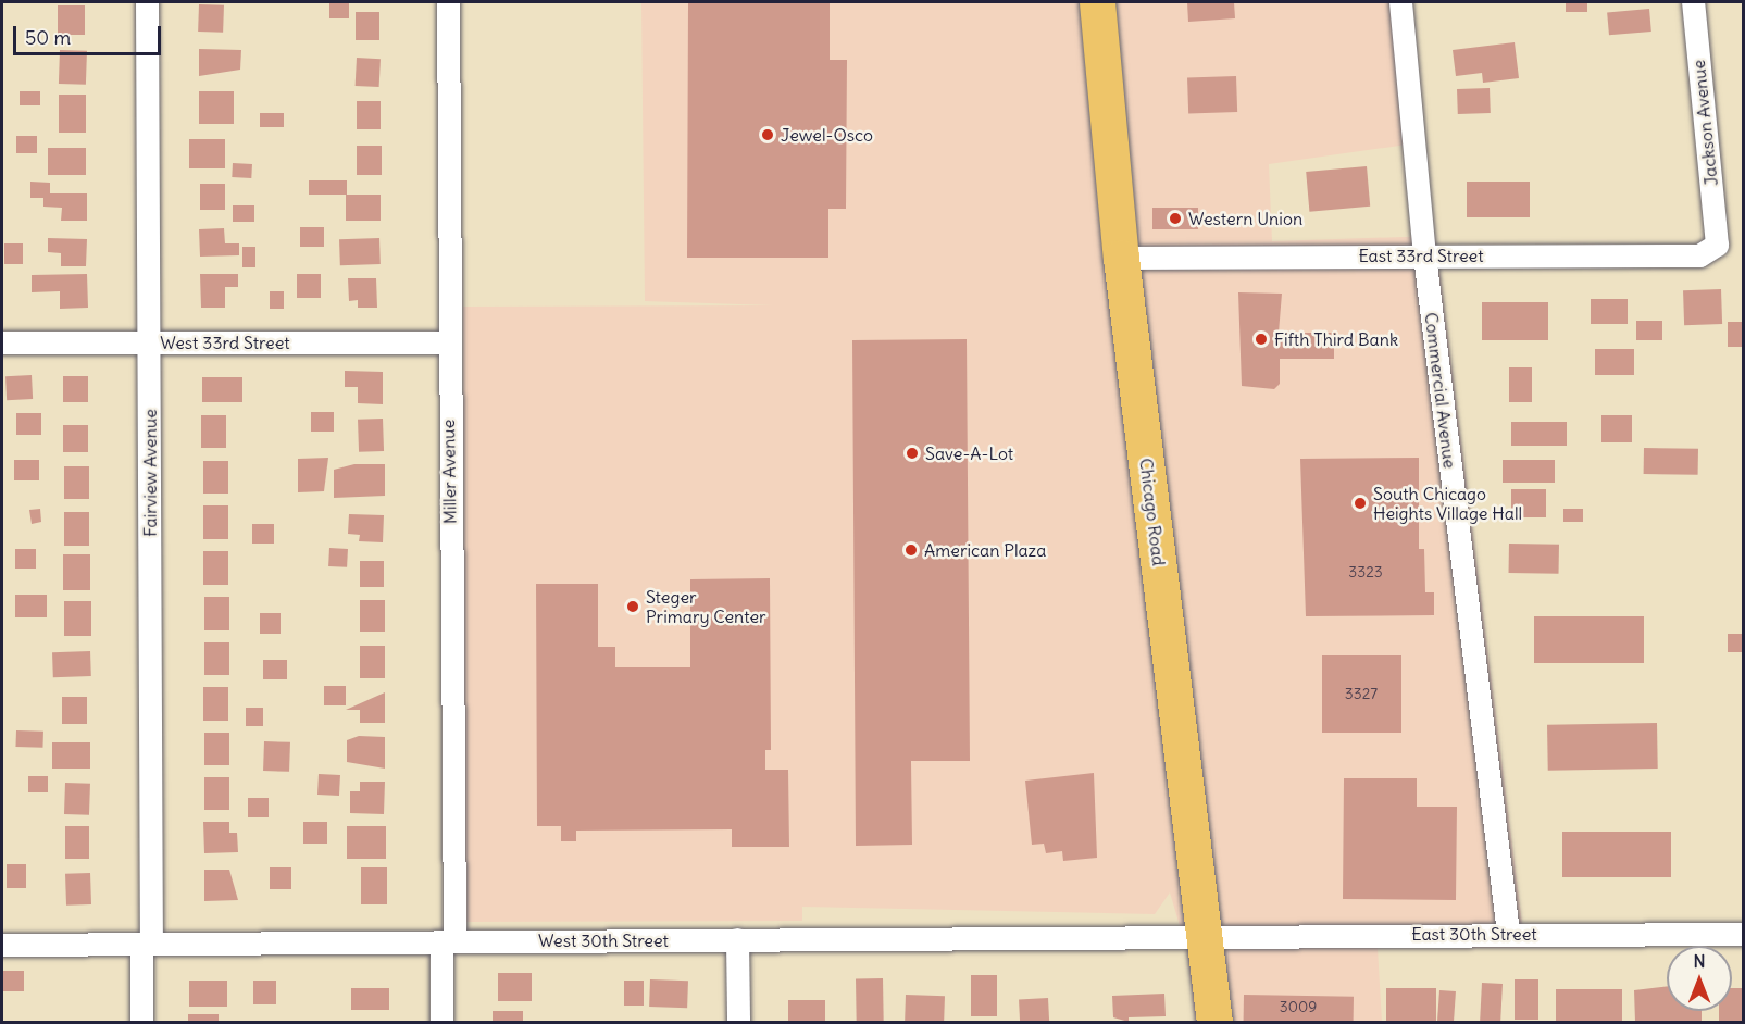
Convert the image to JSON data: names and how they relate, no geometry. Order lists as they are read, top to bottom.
{
  "streets": {
    "main road": ["Chicago Road"],
    "street": [
      "Jackson Avenue",
      "East 33rd Street",
      "West 33rd Street",
      "Commercial Avenue",
      "Miller Avenue",
      "Fairview Avenue",
      "East 30th Street",
      "West 30th Street"
    ]
  },
  "crossings": [
    ["Jackson Avenue", "East 33rd Street"],
    ["East 33rd Street", "Commercial Avenue"],
    ["East 33rd Street", "Chicago Road"],
    ["West 33rd Street", "Miller Avenue"],
    ["West 33rd Street", "Fairview Avenue"],
    ["Commercial Avenue", "East 30th Street"],
    ["Miller Avenue", "West 30th Street"],
    ["Fairview Avenue", "West 30th Street"],
    ["Chicago Road", "East 30th Street"],
    ["Chicago Road", "West 30th Street"],
    ["East 30th Street", "West 30th Street"]
  ],
  "places": [
    "Jewel-Osco",
    "Western Union",
    "Fifth Third Bank",
    "Save-A-Lot",
    "South Chicago Heights Village Hall",
    "American Plaza",
    "Steger Primary Center"
  ],
  "house_numbers": ["3323", "3327", "3009"],
  "scale_bar": "50 m",
  "north": "top"
}
